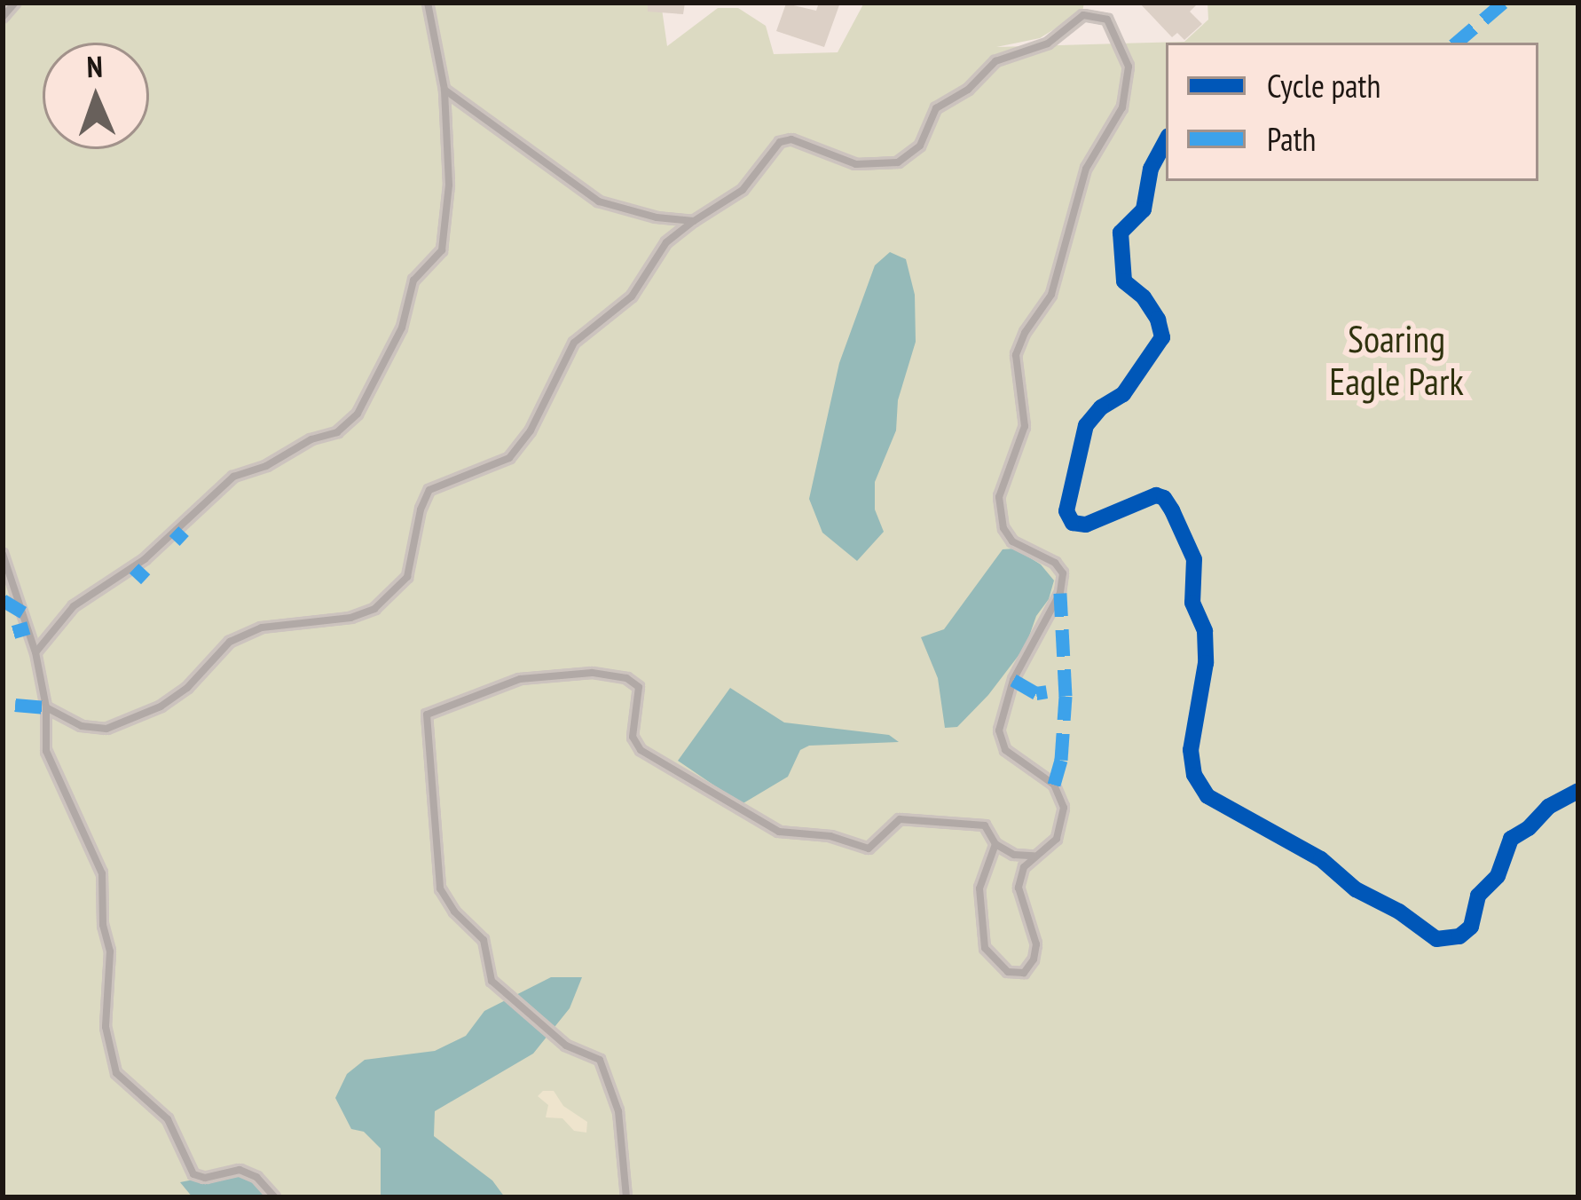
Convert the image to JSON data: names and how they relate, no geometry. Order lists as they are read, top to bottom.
{
  "parks": ["Soaring Eagle Park"],
  "legend": ["Cycle path", "Path"],
  "north": "top"
}
